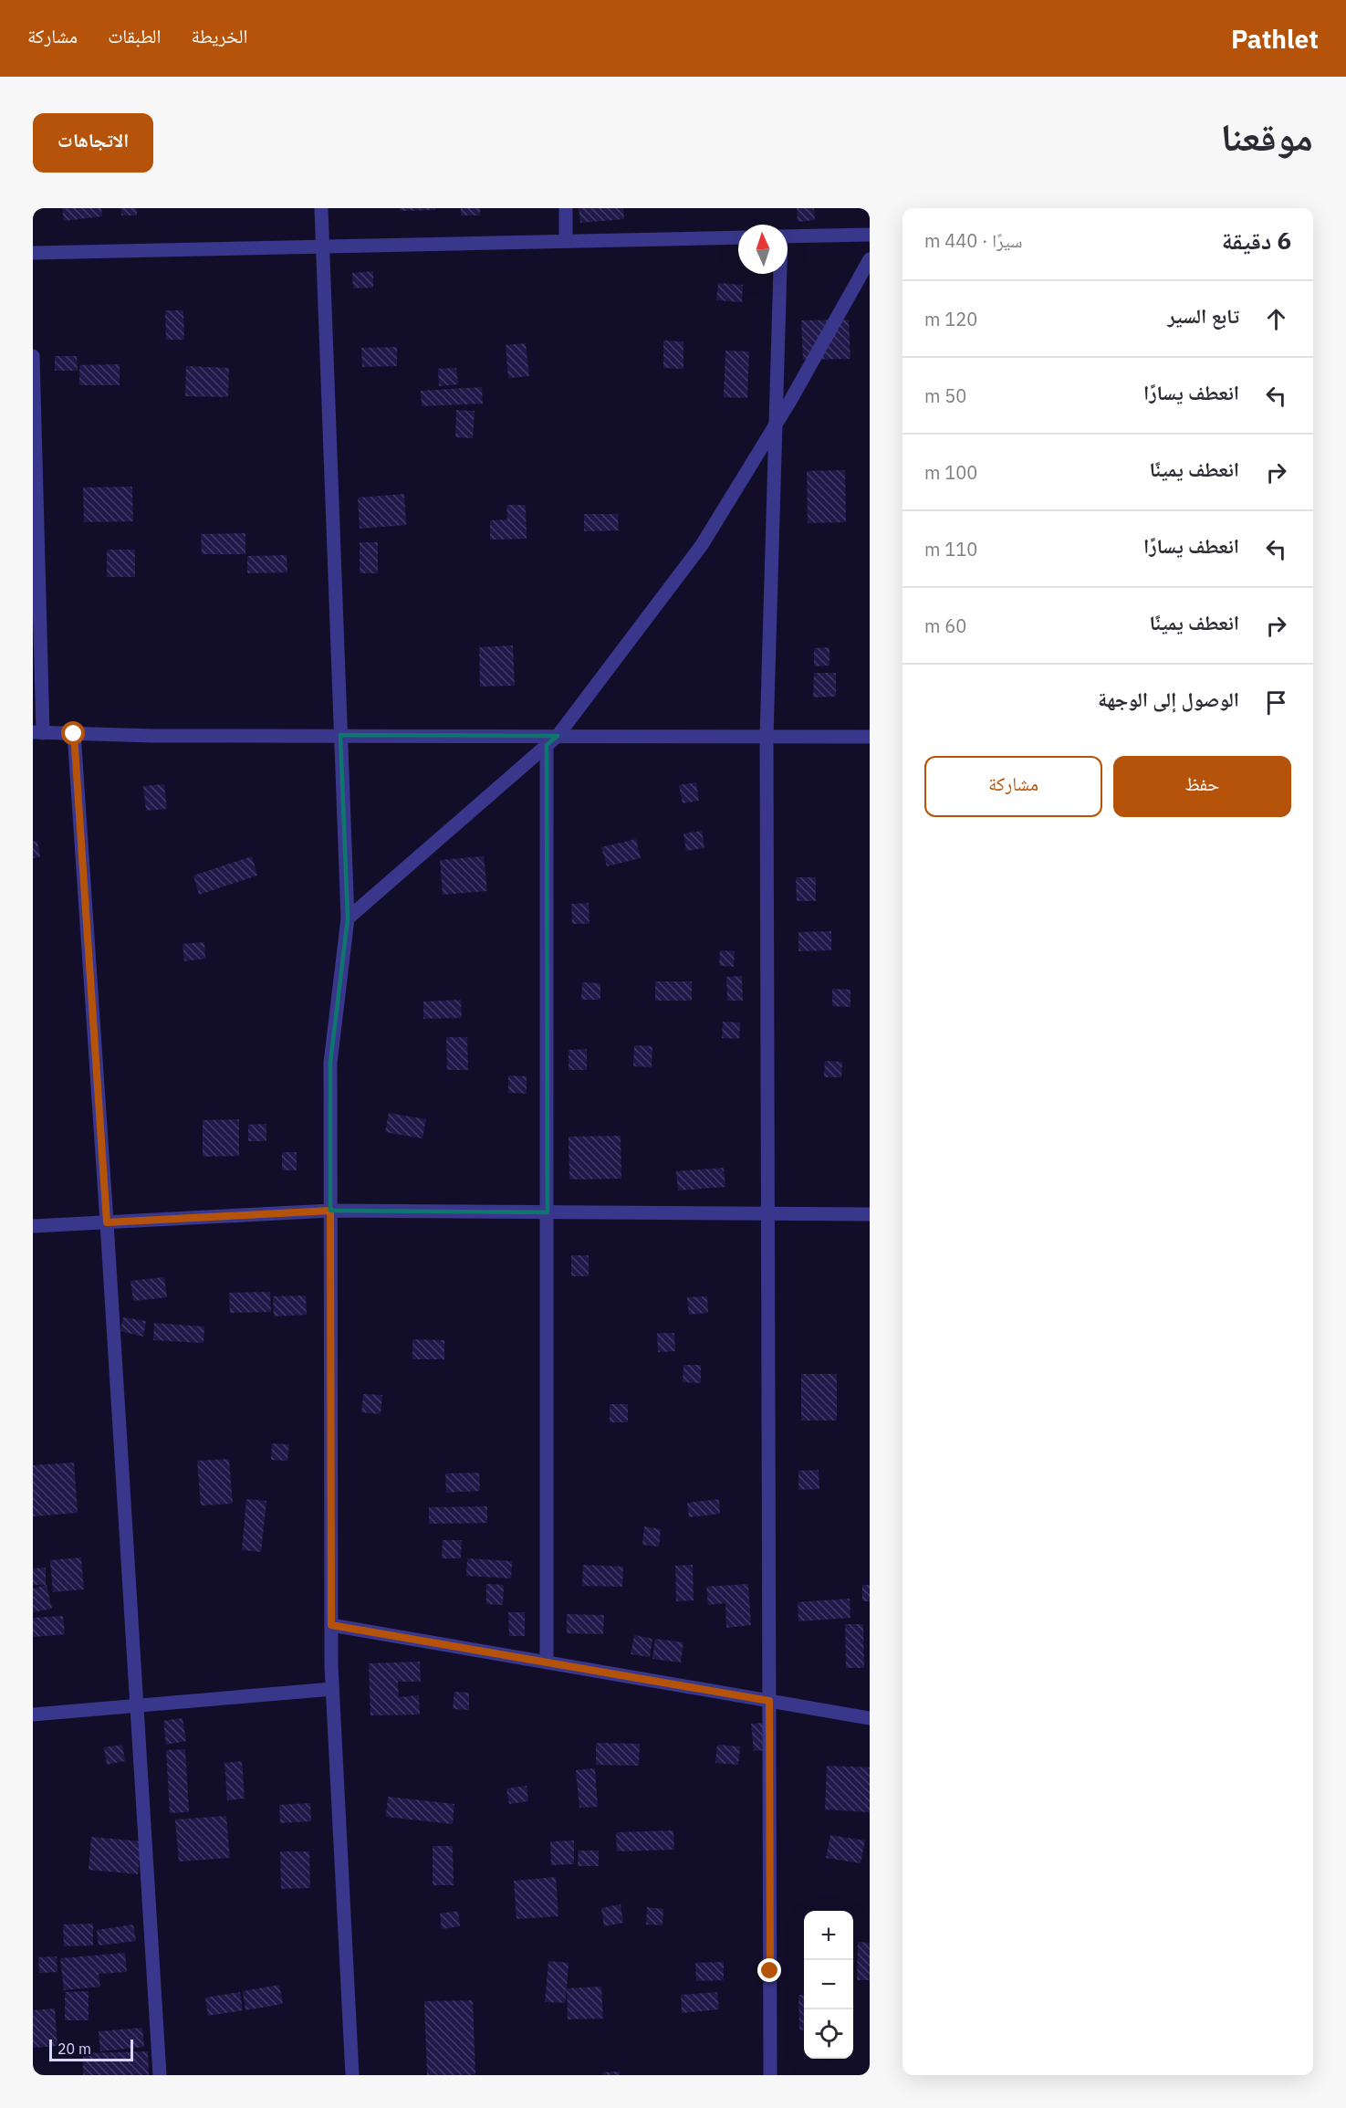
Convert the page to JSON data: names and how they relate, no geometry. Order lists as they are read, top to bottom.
{
  "scale_bar": "20 m",
  "north": "top",
  "page": {
    "header": "Pathlet",
    "nav": ["الخريطة", "الطبقات", "مشاركة"],
    "title": "موقعنا",
    "buttons": [
      "الاتجاهات",
      ["حفظ", "مشاركة"]
    ],
    "heading": ["6 دقيقة", "سيرًا · 440 m"],
    "list": [
      ["تابع السير", "120 m"],
      ["انعطف يسارًا", "50 m"],
      ["انعطف يمينًا", "100 m"],
      ["انعطف يسارًا", "110 m"],
      ["انعطف يمينًا", "60 m"],
      "الوصول إلى الوجهة"
    ],
    "map_buttons": ["+", "−"],
    "scale": "20 m"
  }
}
